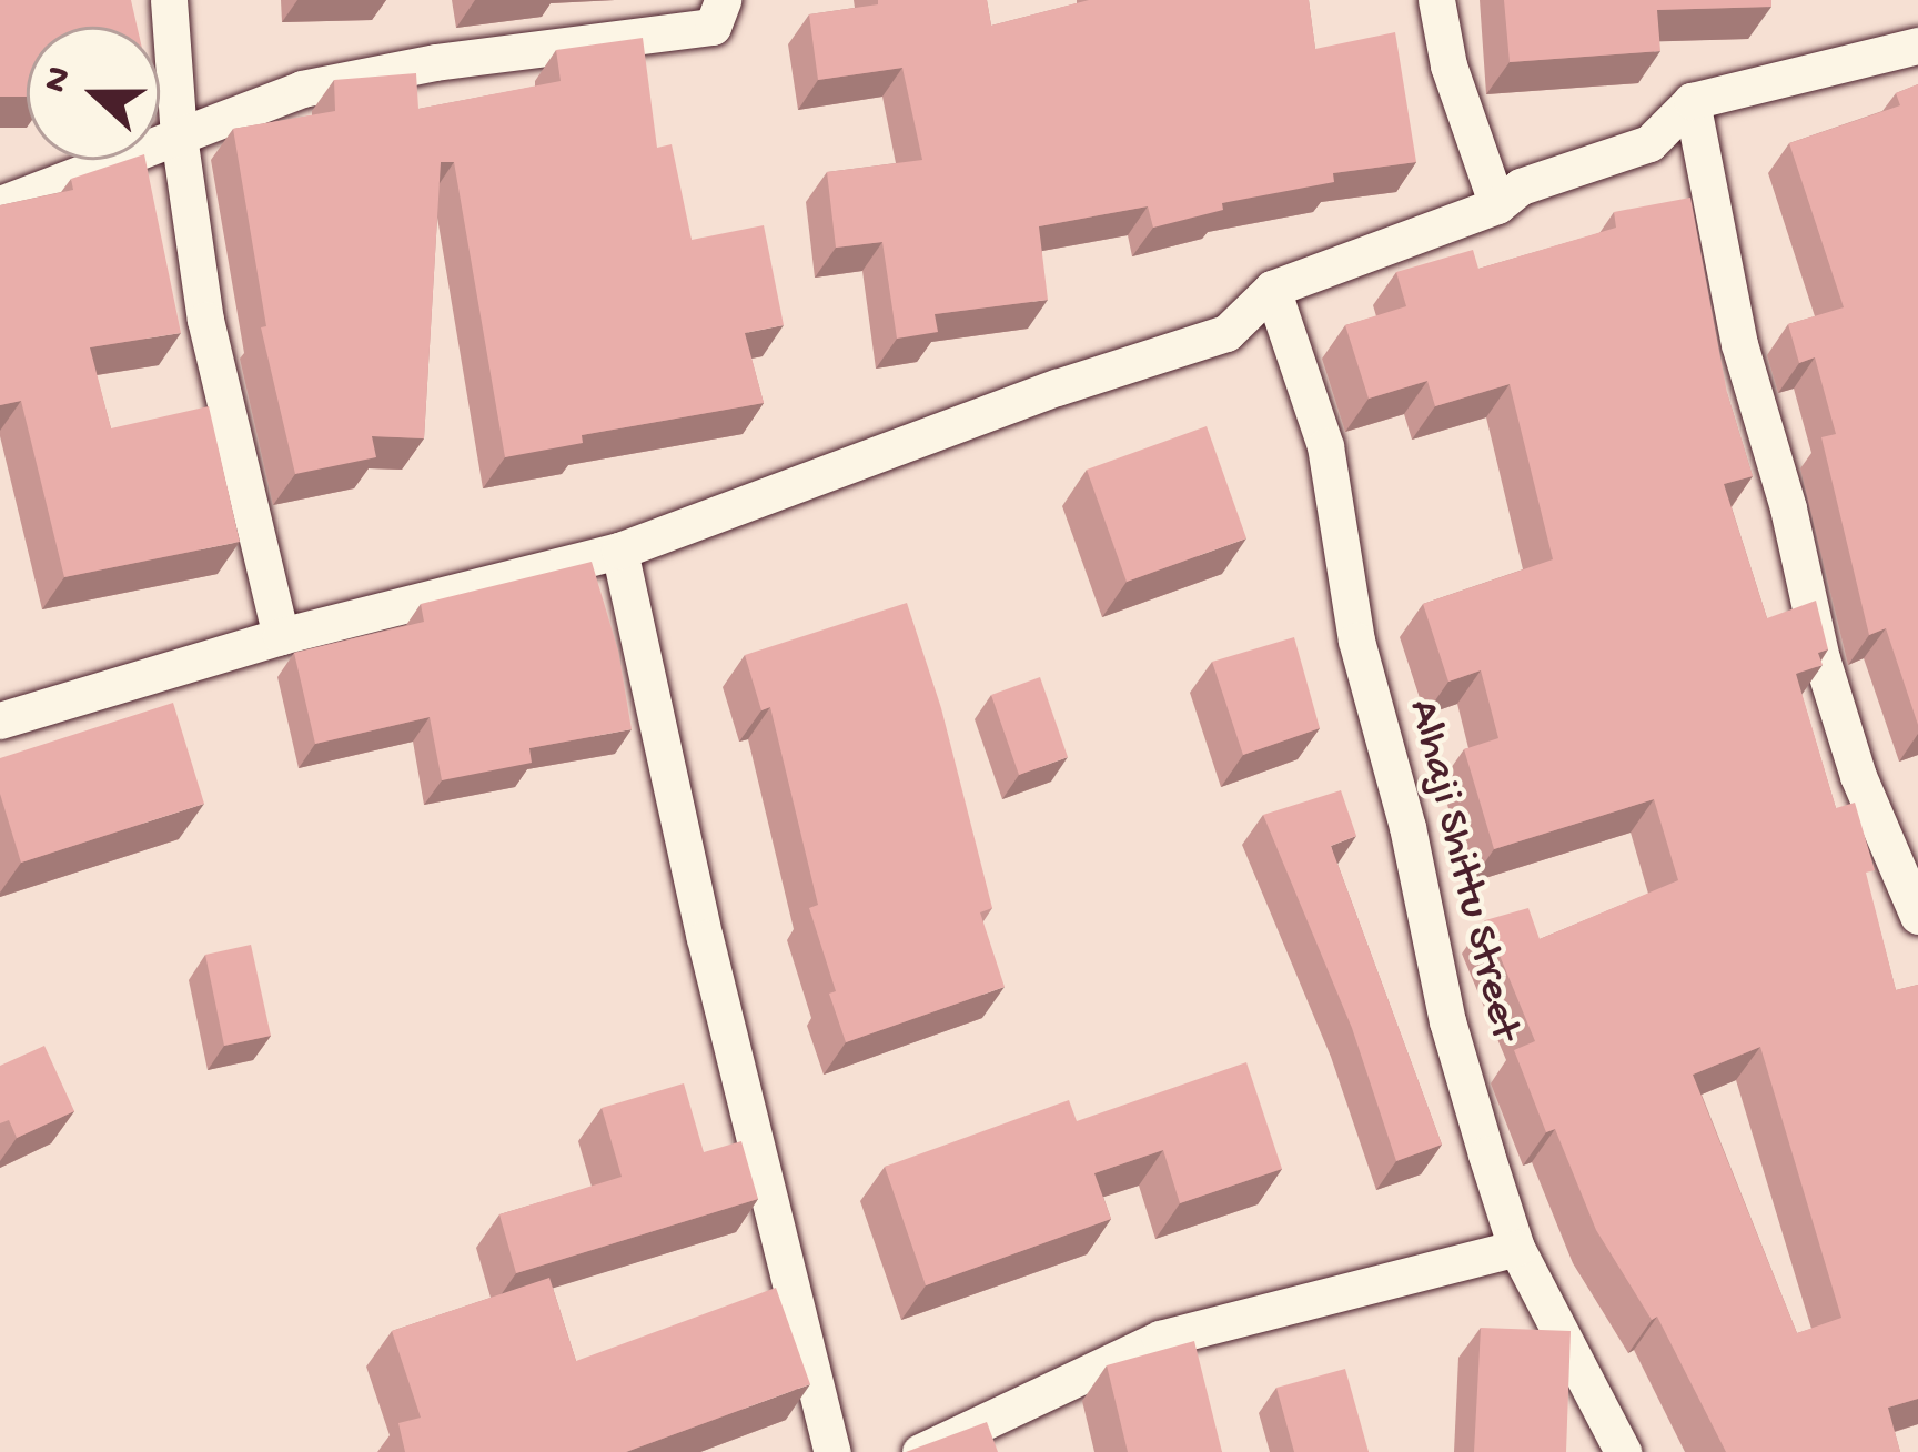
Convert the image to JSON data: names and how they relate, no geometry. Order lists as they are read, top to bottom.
{
  "streets": {
    "street": ["Alhaji Shittu Street"]
  },
  "north": "left"
}
